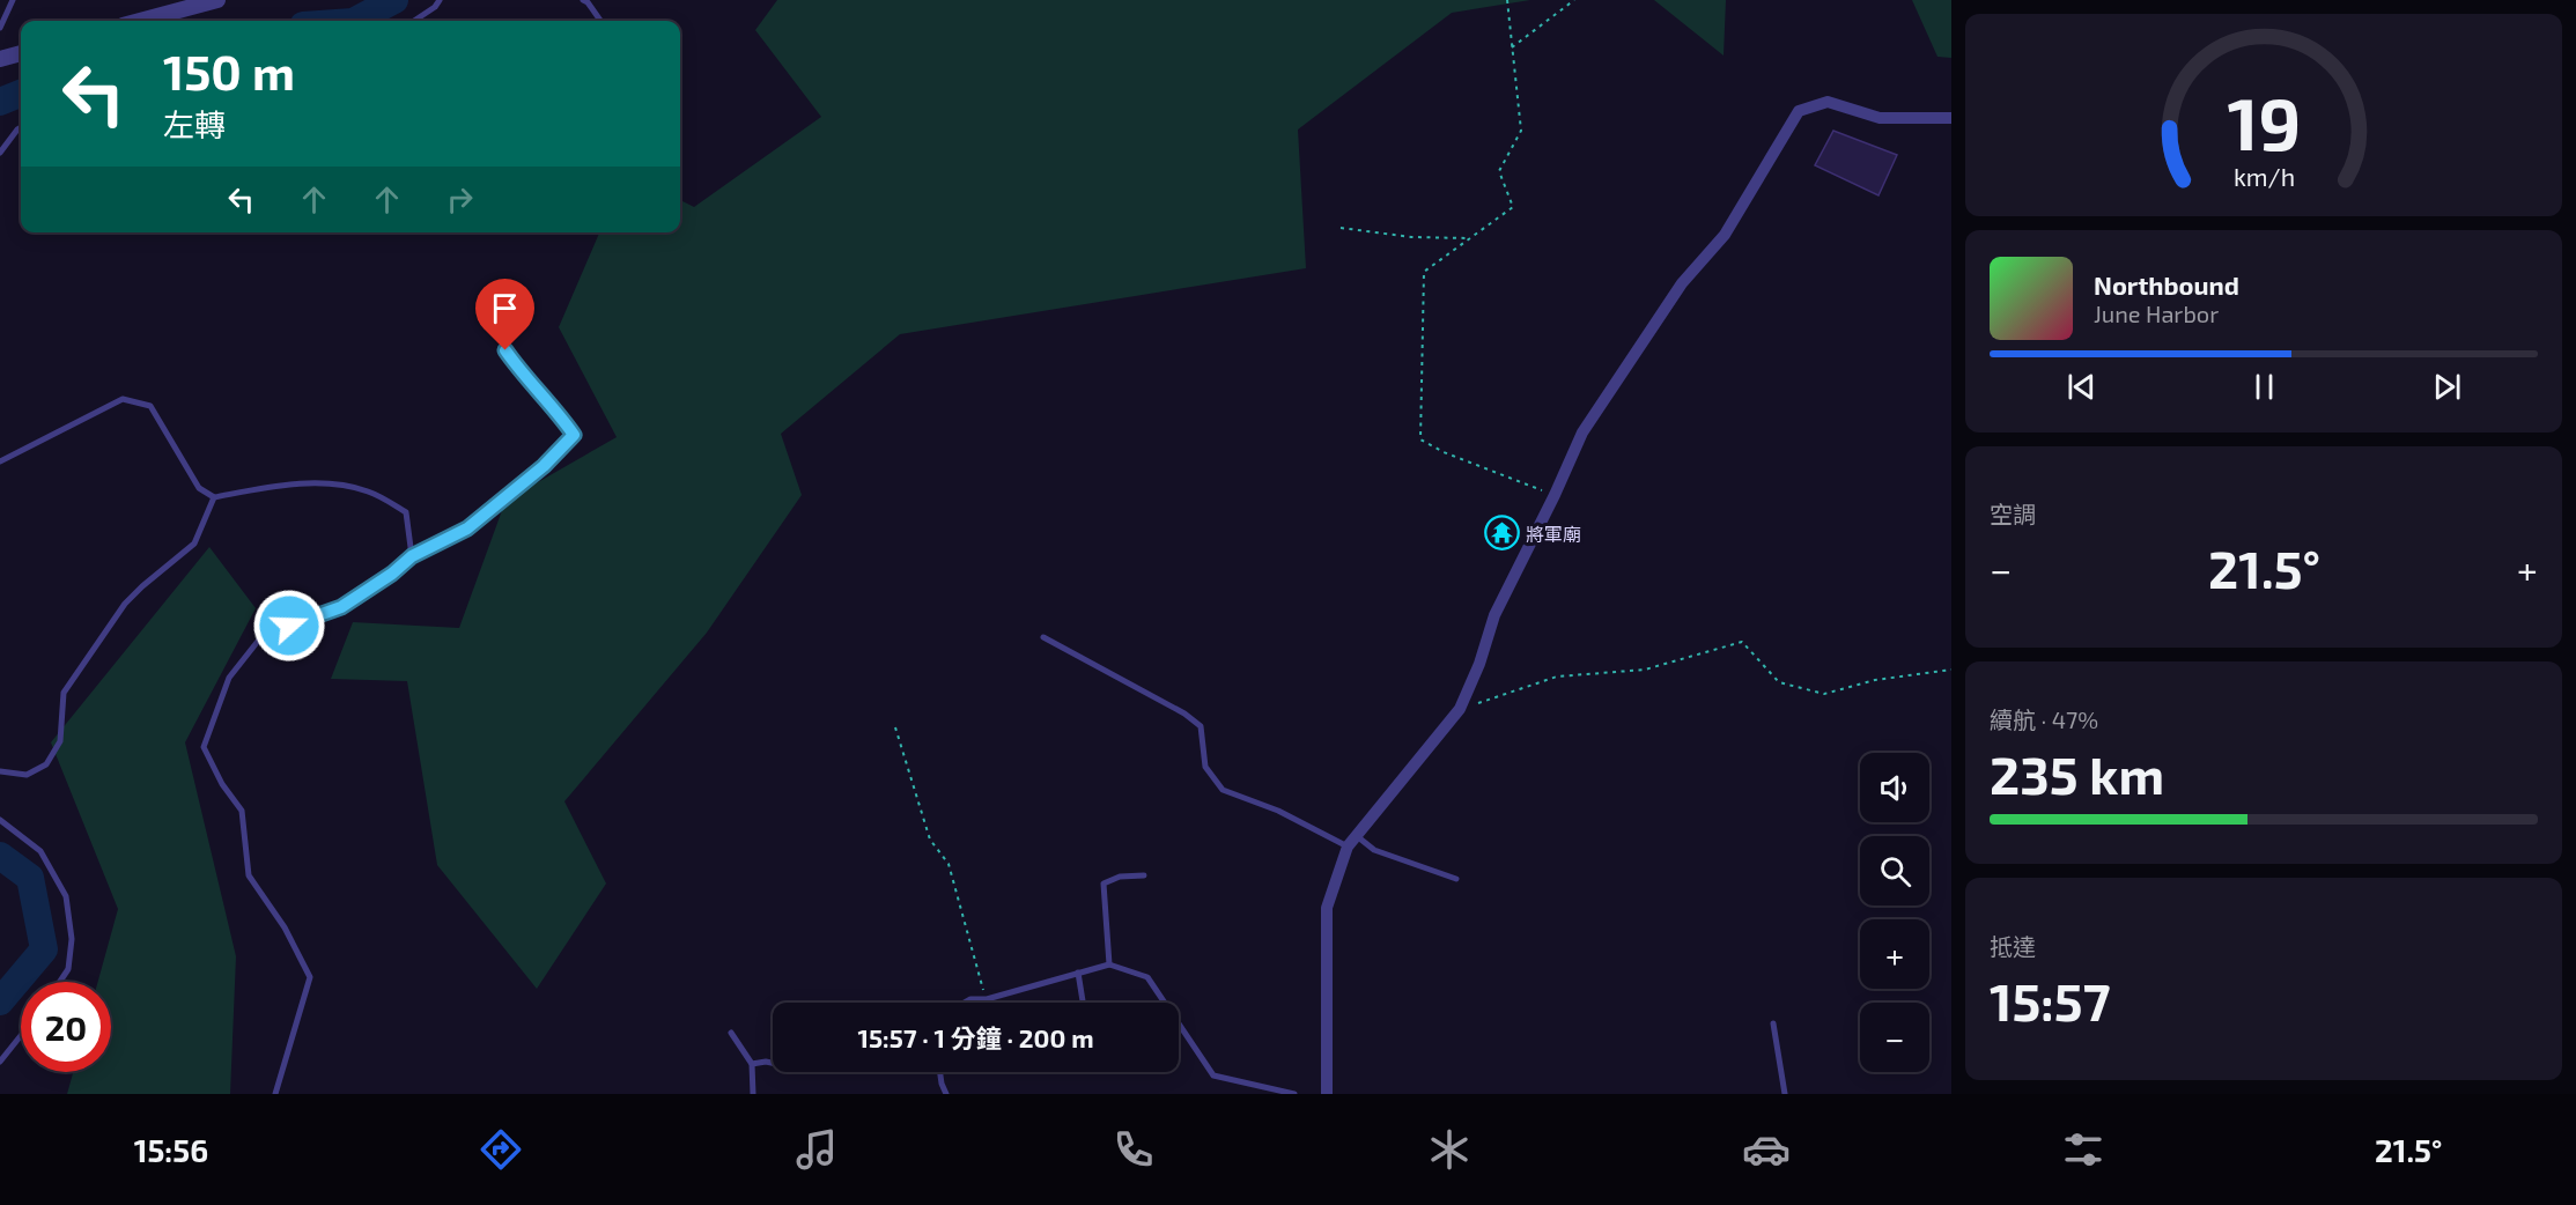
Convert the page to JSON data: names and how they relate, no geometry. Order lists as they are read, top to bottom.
{
  "places": {
    "temple": ["將軍廟"]
  },
  "page": {
    "turn": ["150 m", "左轉"],
    "song": ["Northbound", "June Harbor"],
    "tile": [
      "空調",
      ["續航 · 47%", "235 km"],
      ["抵達", "15:57"]
    ],
    "heat": ["−", "21.5°", "+"],
    "map_buttons": ["+", "−"],
    "limit": "20",
    "trip": "15:57 · 1 分鐘 · 200 m",
    "tabs": ["15:56", "21.5°"],
    "gauge": ["19", "km/h"]
  }
}
